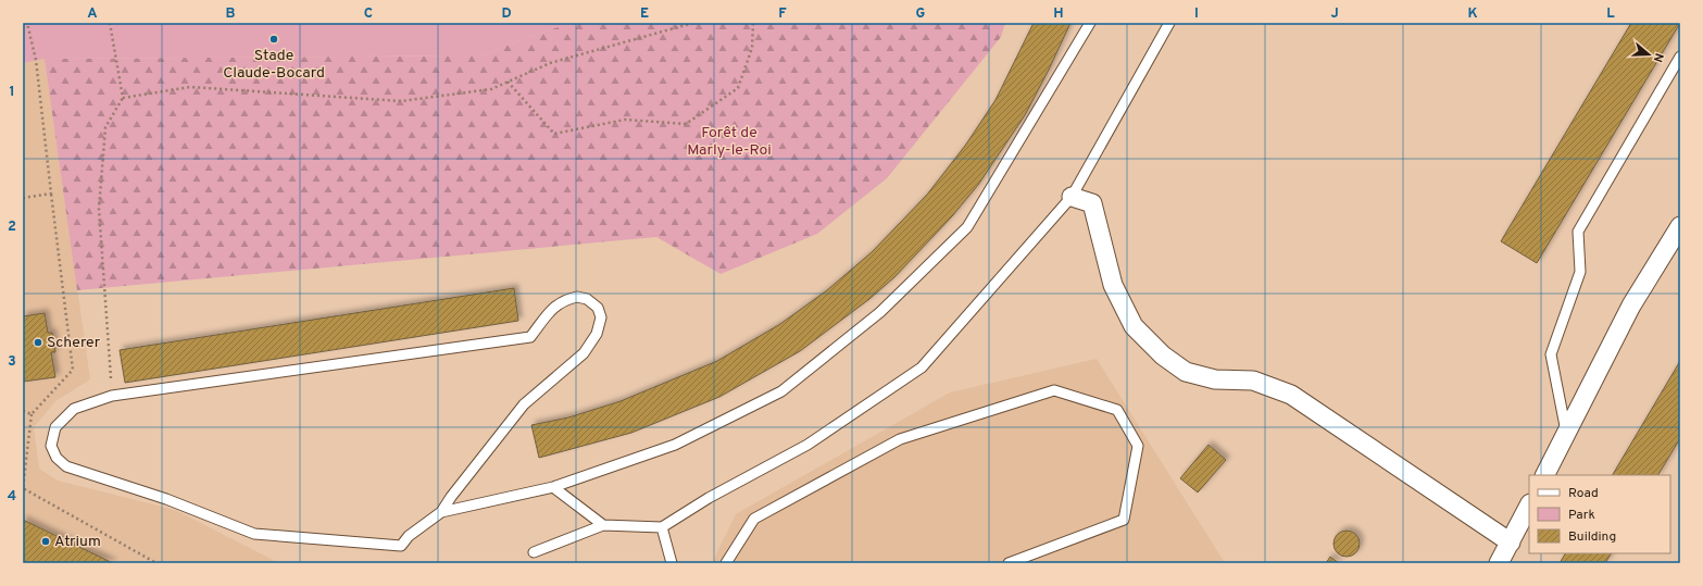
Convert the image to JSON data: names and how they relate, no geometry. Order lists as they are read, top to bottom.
{
  "parks": ["Forêt de Marly-le-Roi"],
  "places": ["Stade Claude-Bocard", "Scherer", "Atrium"],
  "legend": ["Road", "Park", "Building"],
  "north": "right",
  "grid": {
    "columns": [
      "A",
      "B",
      "C",
      "D",
      "E",
      "F",
      "G",
      "H",
      "I",
      "J",
      "K",
      "L"
    ],
    "rows": [
      "1",
      "2",
      "3",
      "4"
    ]
  }
}
